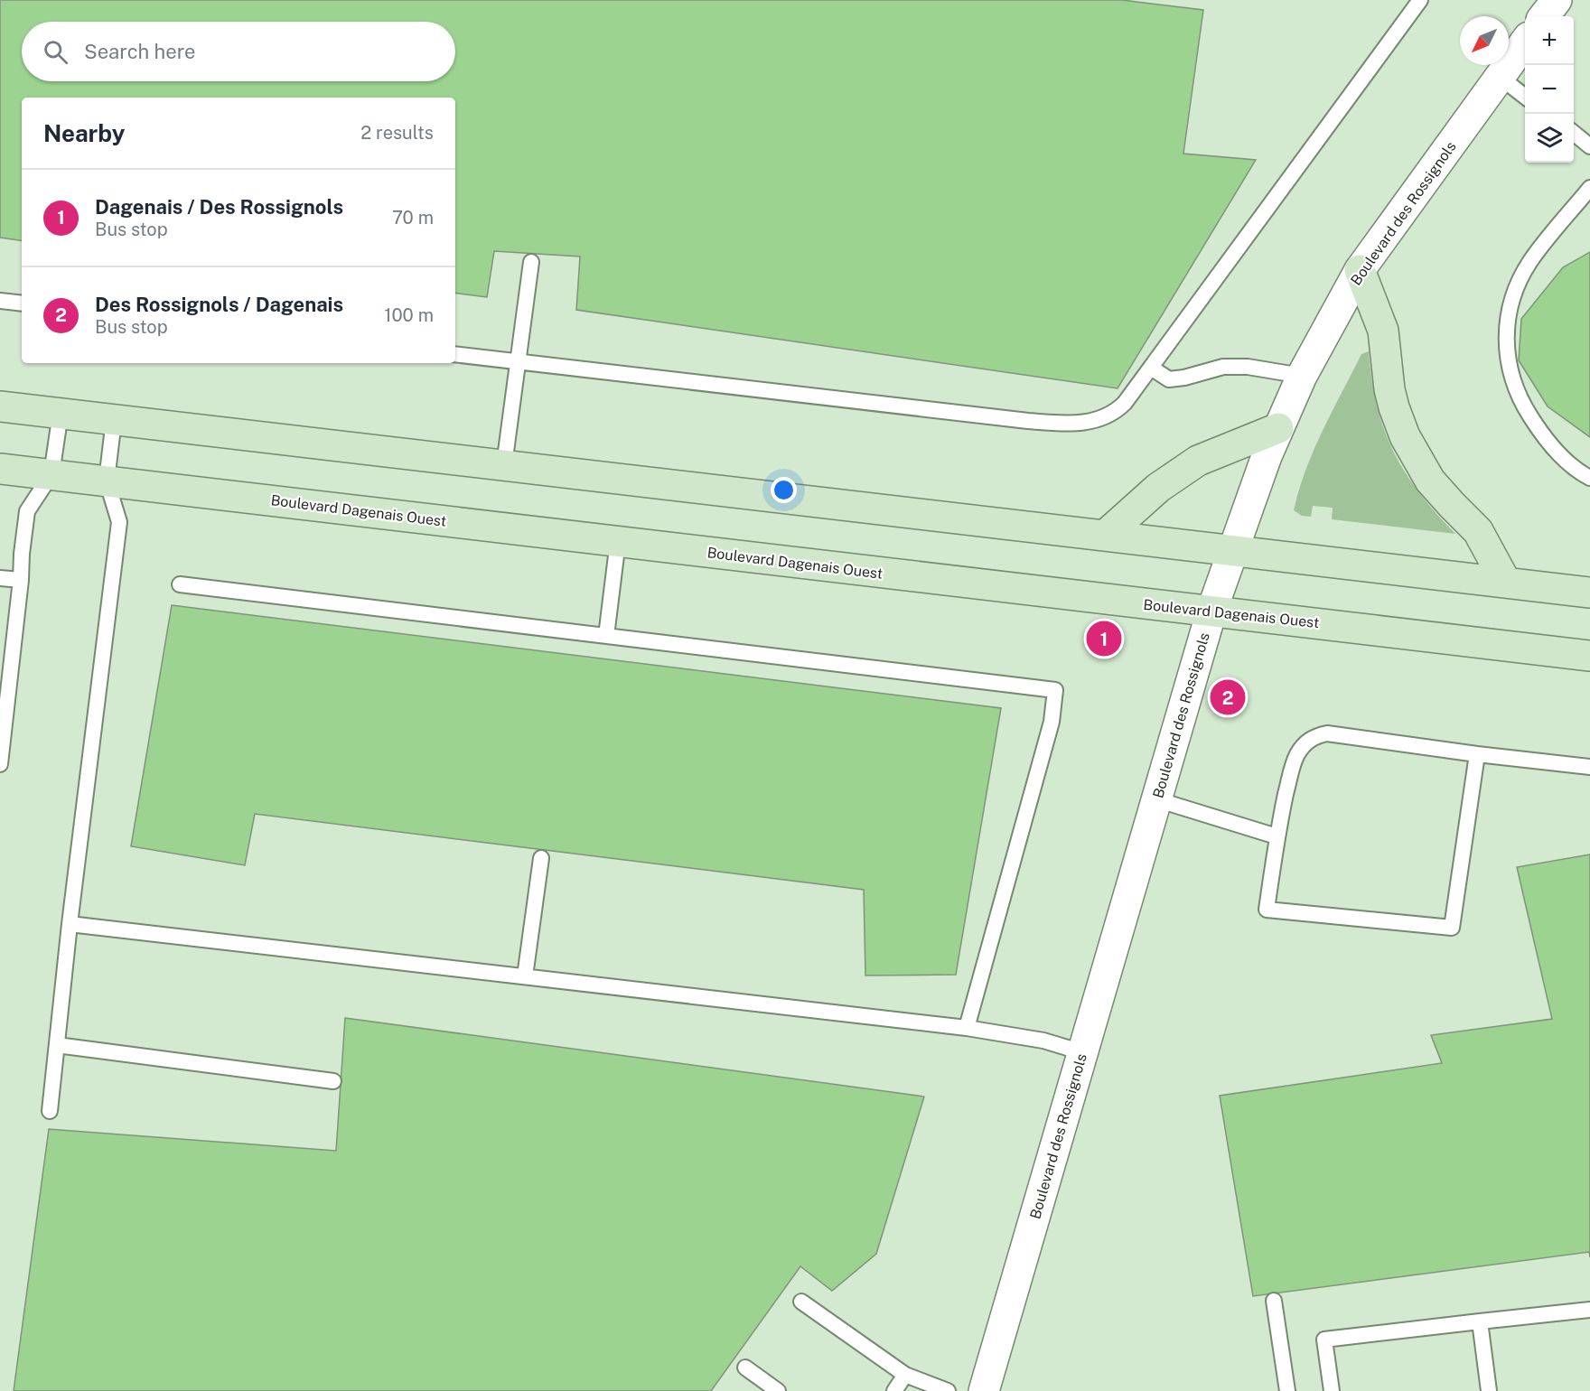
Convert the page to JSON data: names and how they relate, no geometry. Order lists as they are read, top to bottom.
{
  "streets": {
    "main road": ["Boulevard Dagenais Ouest"],
    "street": ["Boulevard des Rossignols"]
  },
  "crossings": [
    ["Boulevard des Rossignols", "Boulevard Dagenais Ouest"]
  ],
  "north": "bottom left",
  "page": {
    "map_buttons": ["+", "−"],
    "search": "Search here",
    "heading": ["Nearby", "2 results"],
    "list": [
      {
        "mark": "1",
        "name": "Dagenais / Des Rossignols",
        "note": "Bus stop",
        "value": "70 m"
      },
      {
        "mark": "2",
        "name": "Des Rossignols / Dagenais",
        "note": "Bus stop",
        "value": "100 m"
      }
    ],
    "pins": ["1", "2"]
  }
}
